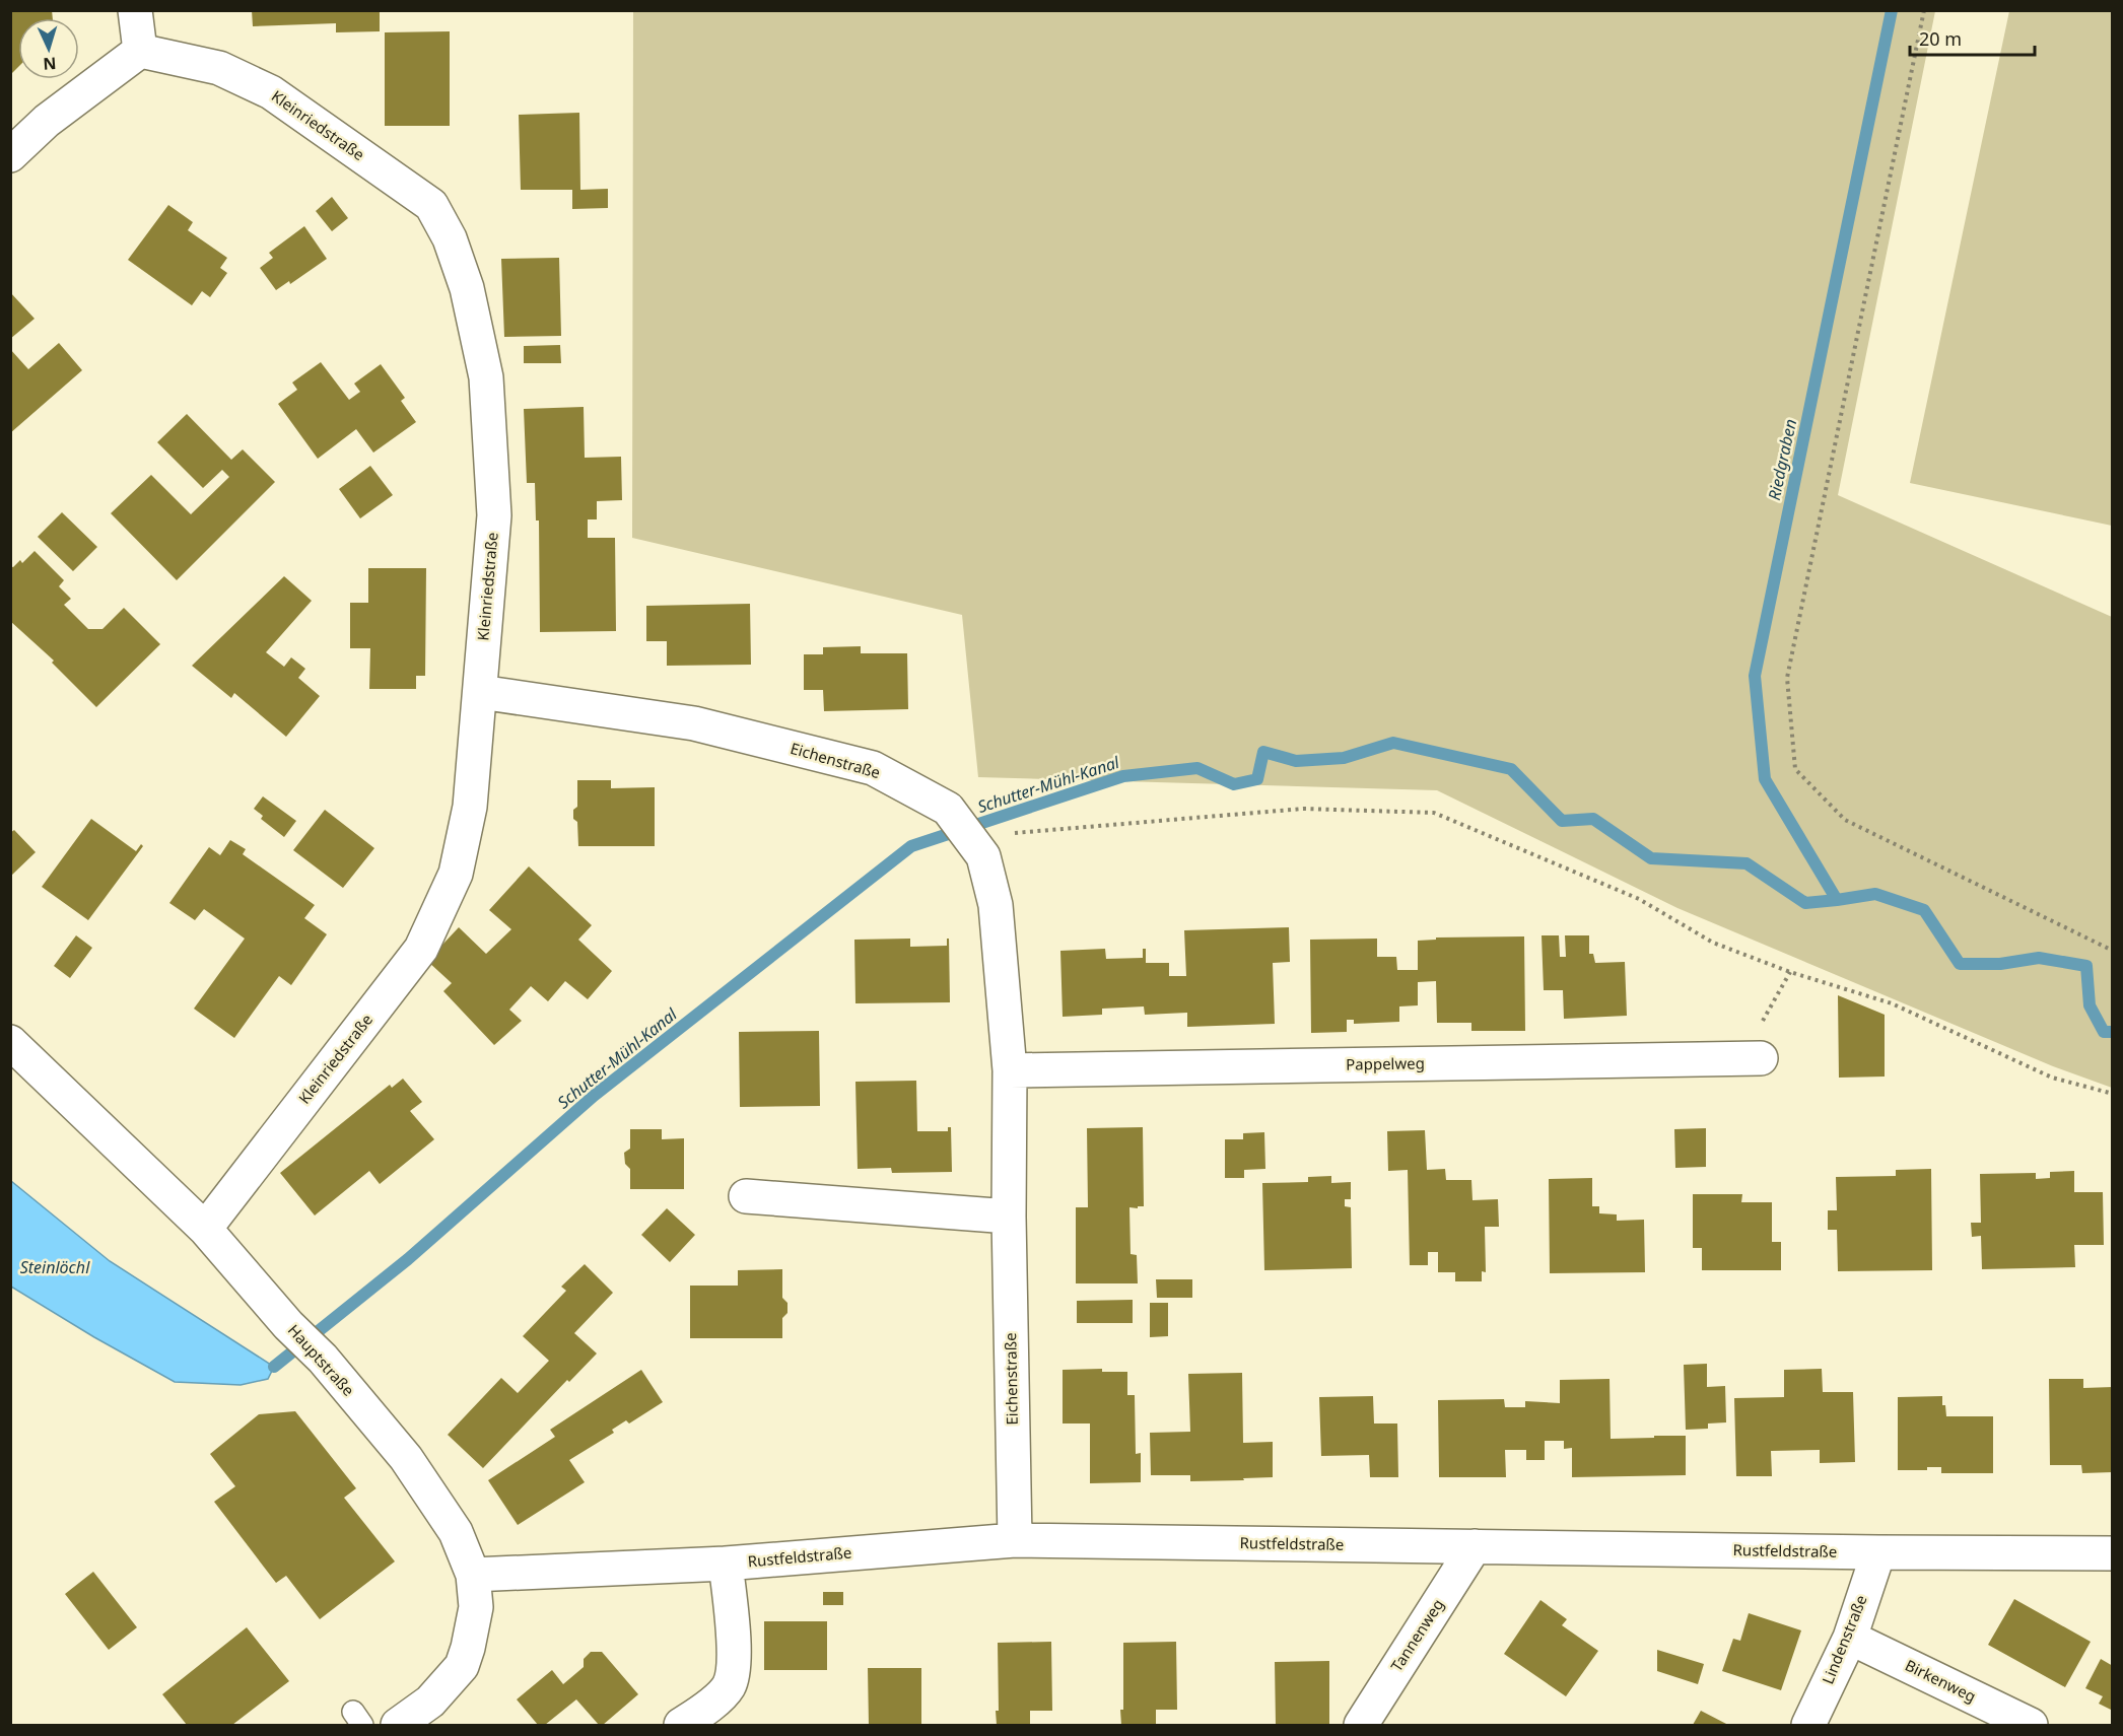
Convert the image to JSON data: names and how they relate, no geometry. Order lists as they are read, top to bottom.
{
  "streets": {
    "street": [
      "Kleinriedstraße",
      "Eichenstraße",
      "Pappelweg",
      "Hauptstraße",
      "Rustfeldstraße",
      "Tannenweg",
      "Lindenstraße",
      "Birkenweg"
    ]
  },
  "crossings": [
    ["Kleinriedstraße", "Eichenstraße"],
    ["Kleinriedstraße", "Hauptstraße"],
    ["Eichenstraße", "Pappelweg"],
    ["Eichenstraße", "Rustfeldstraße"],
    ["Hauptstraße", "Rustfeldstraße"],
    ["Rustfeldstraße", "Tannenweg"],
    ["Rustfeldstraße", "Lindenstraße"],
    ["Lindenstraße", "Birkenweg"]
  ],
  "water": ["Riedgraben", "Schutter-Mühl-Kanal", "Steinlöchl"],
  "scale_bar": "20 m",
  "north": "bottom"
}
